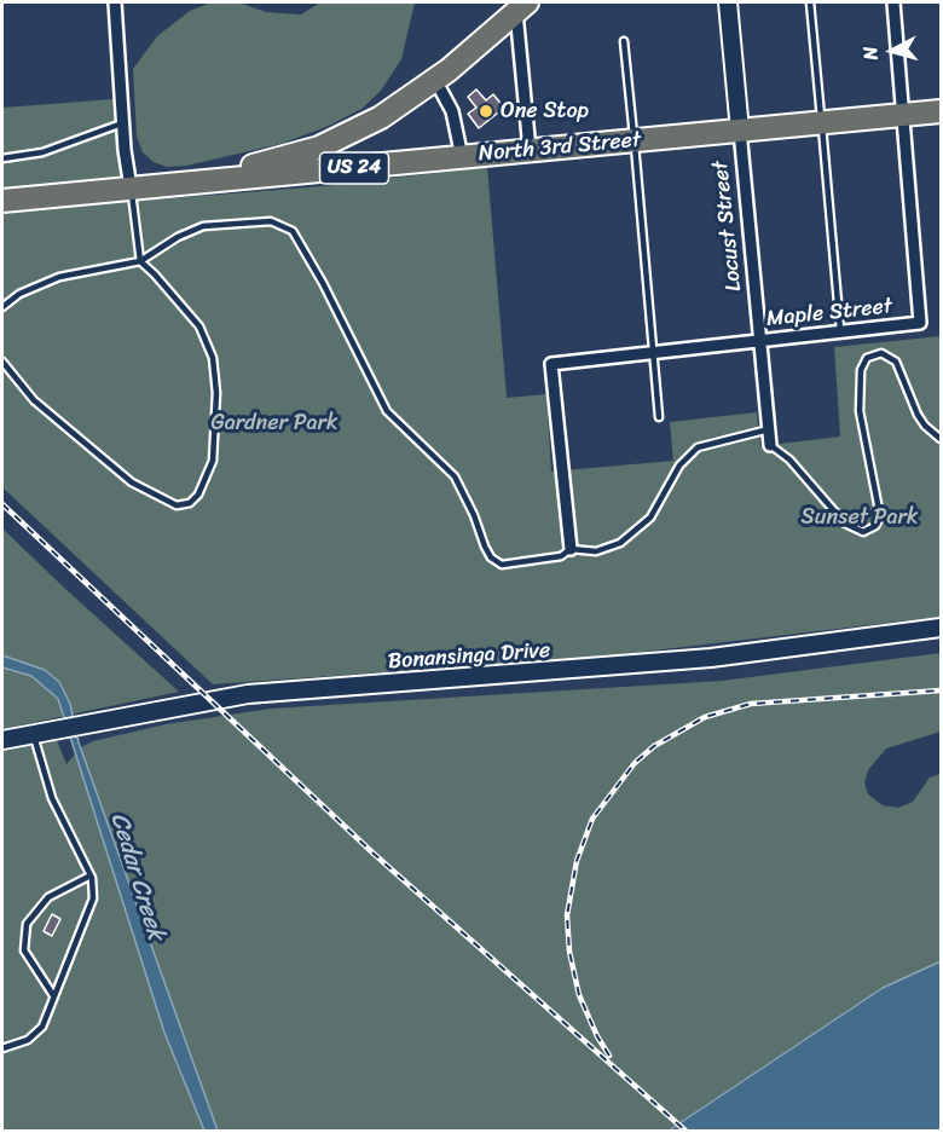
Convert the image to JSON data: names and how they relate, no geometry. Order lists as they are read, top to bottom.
{
  "streets": {
    "highway": ["North 3rd Street", "US 24"],
    "street": ["Locust Street", "Maple Street", "Bonansinga Drive"]
  },
  "crossings": [
    ["North 3rd Street", "US 24"],
    ["North 3rd Street", "Locust Street"],
    ["North 3rd Street", "Maple Street"],
    ["Locust Street", "Maple Street"]
  ],
  "water": ["Cedar Creek"],
  "parks": ["Gardner Park", "Sunset Park"],
  "places": ["One Stop"],
  "north": "left"
}
